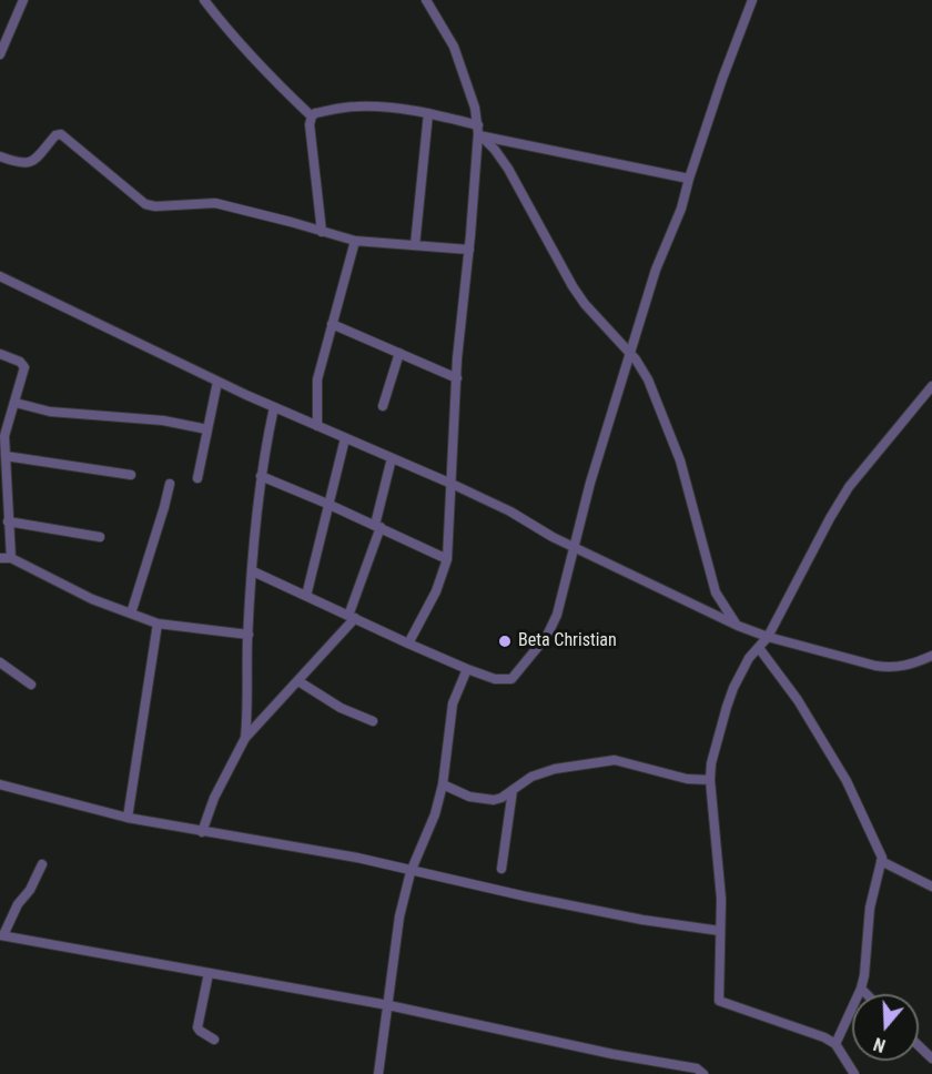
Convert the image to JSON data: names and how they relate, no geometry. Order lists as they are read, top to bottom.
{
  "places": ["Beta Christian"],
  "north": "bottom"
}
